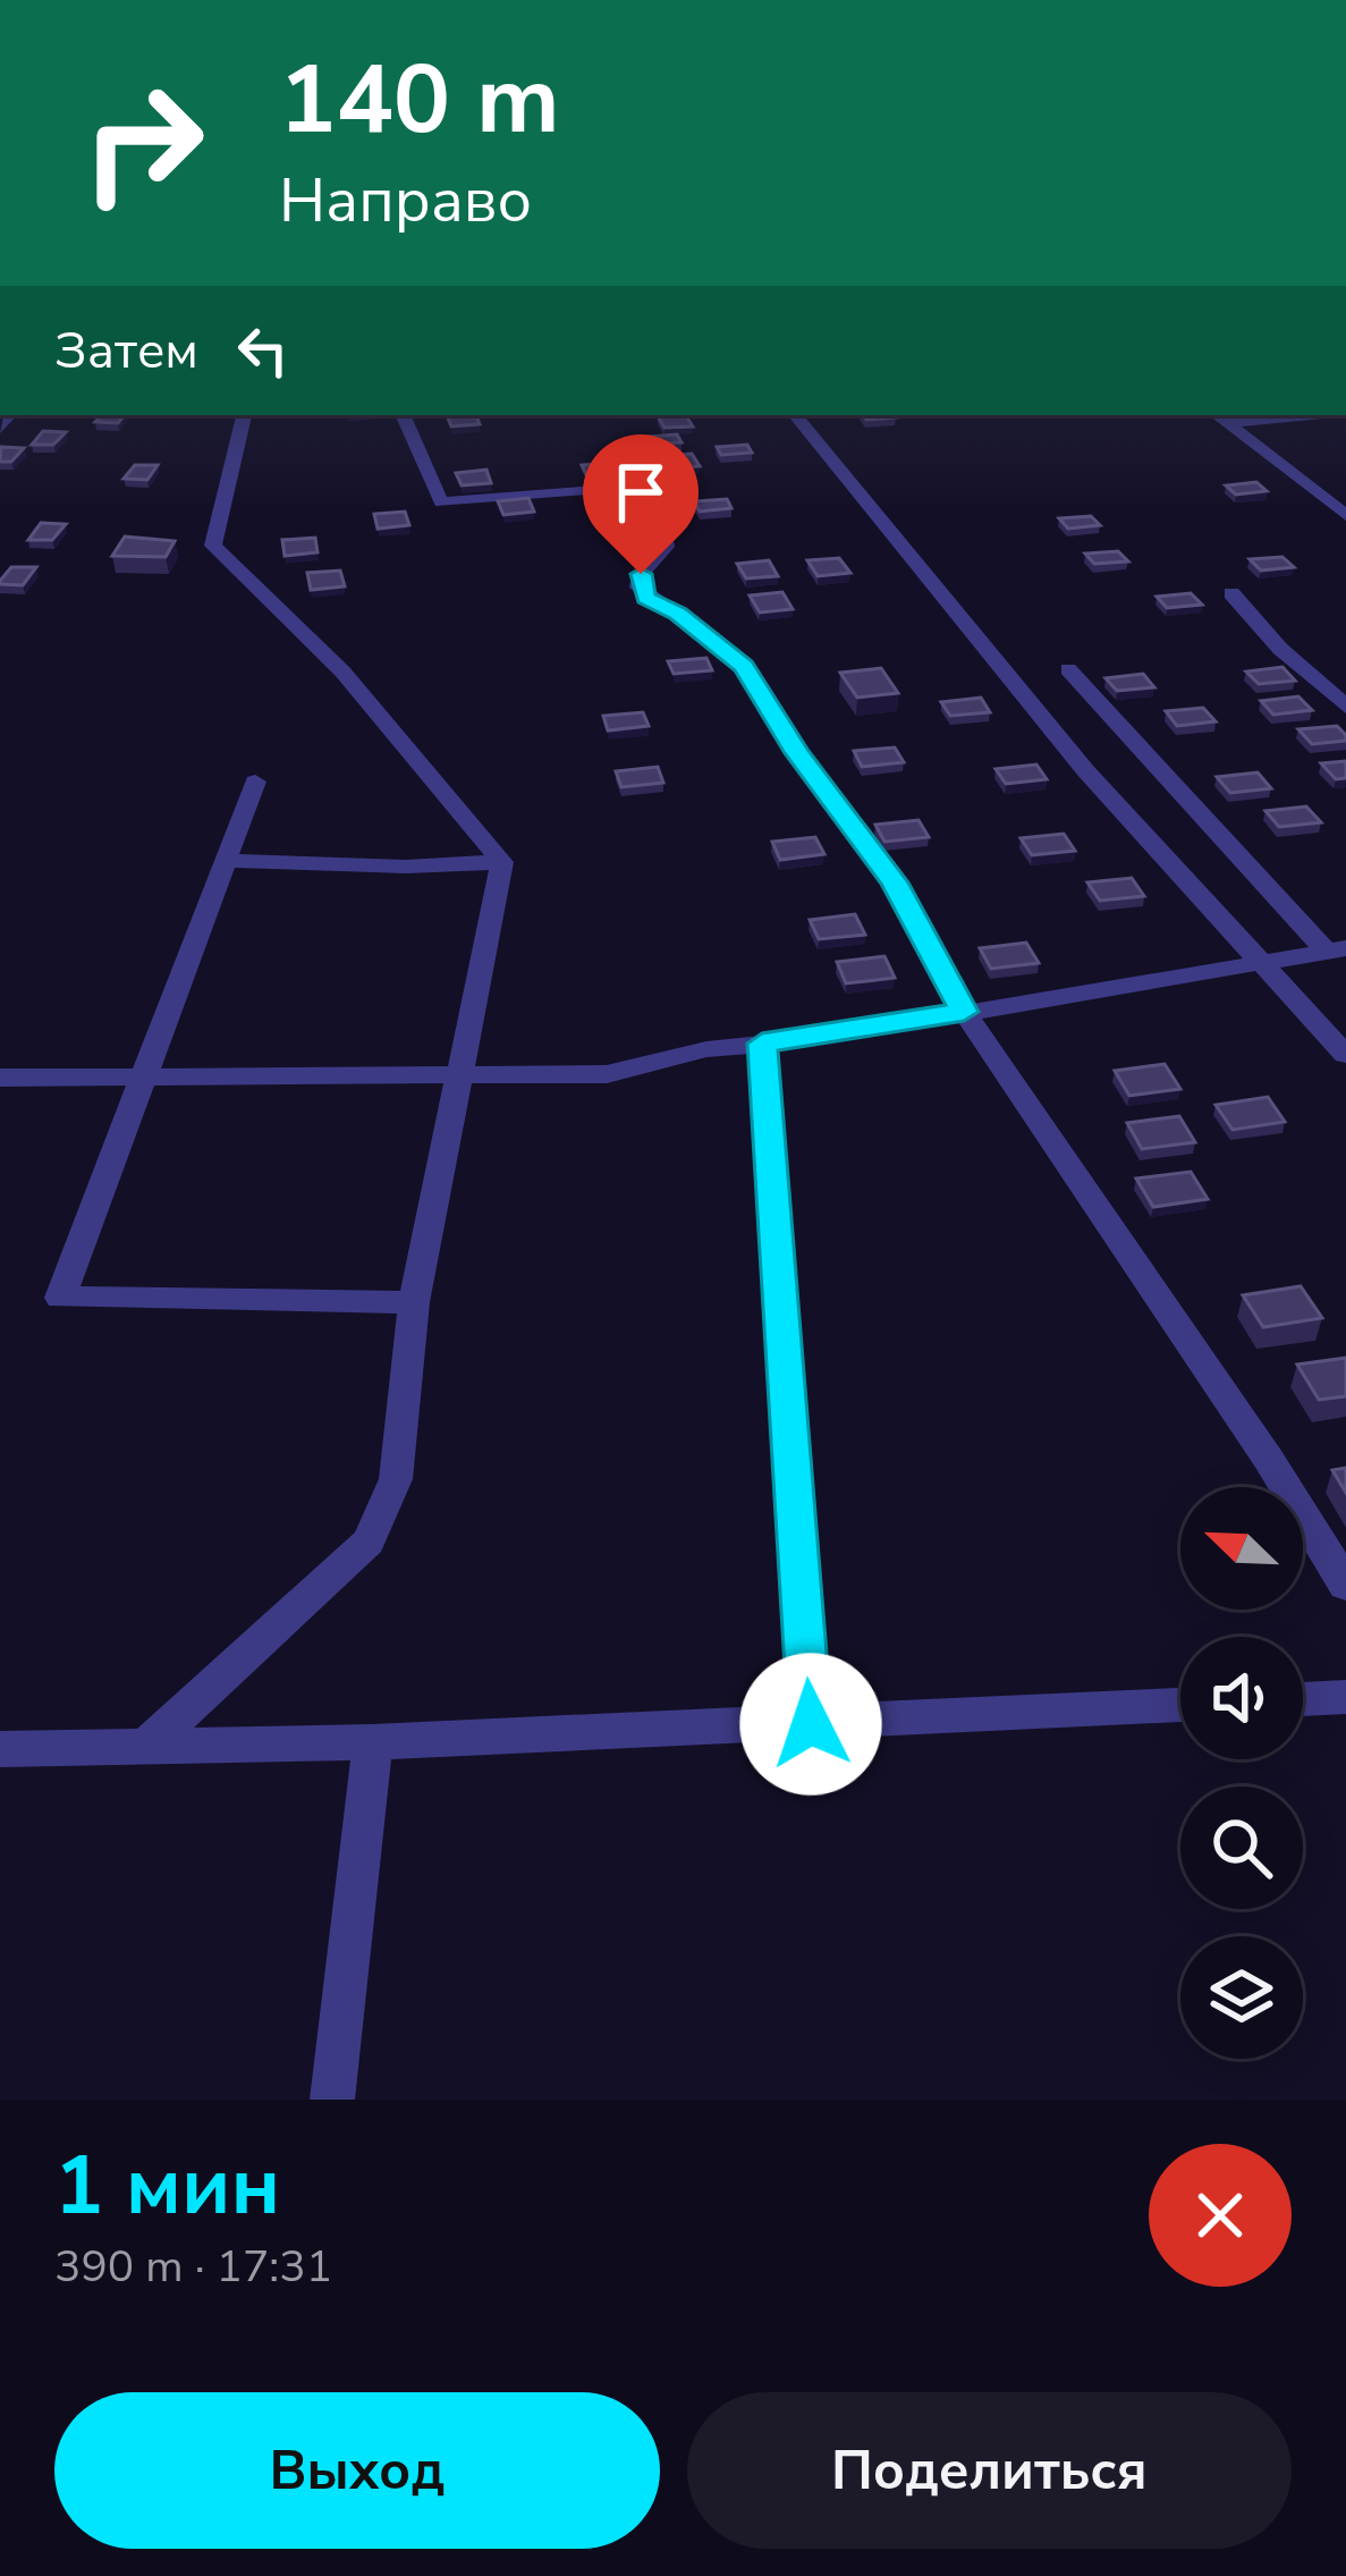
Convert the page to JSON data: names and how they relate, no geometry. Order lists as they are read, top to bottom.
{
  "north": "top left",
  "page": {
    "turn": ["140 m", "Направо"],
    "then": "Затем",
    "heading": ["1 мин", "390 m · 17:31"],
    "buttons": ["Выход", "Поделиться"]
  }
}
